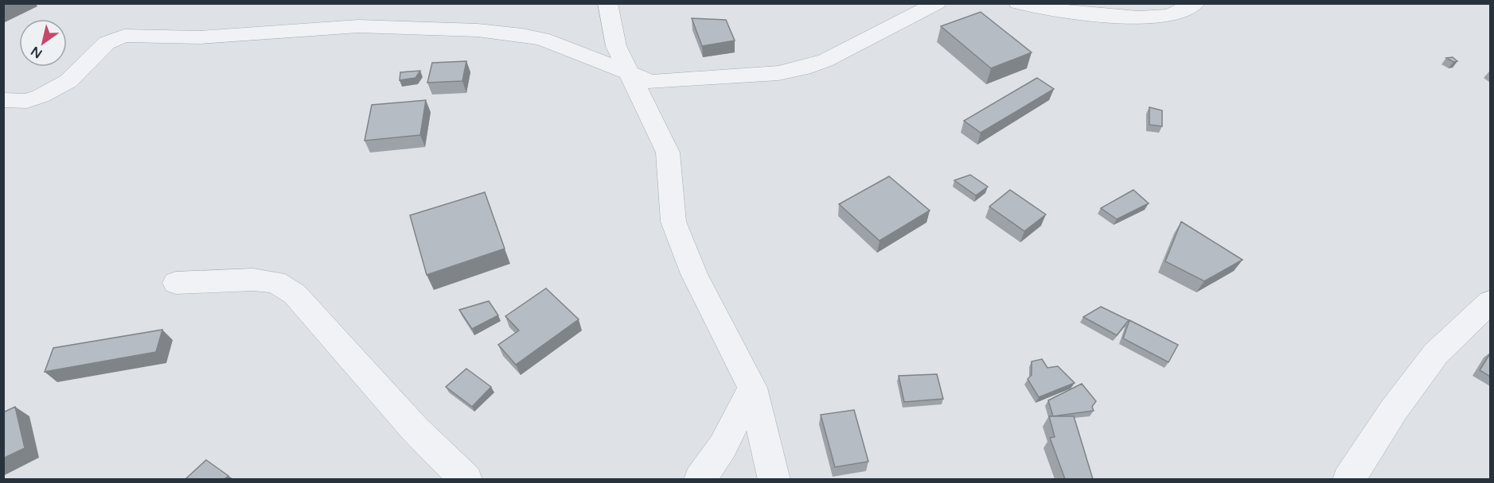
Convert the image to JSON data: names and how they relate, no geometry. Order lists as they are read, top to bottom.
{
  "north": "bottom left"
}
